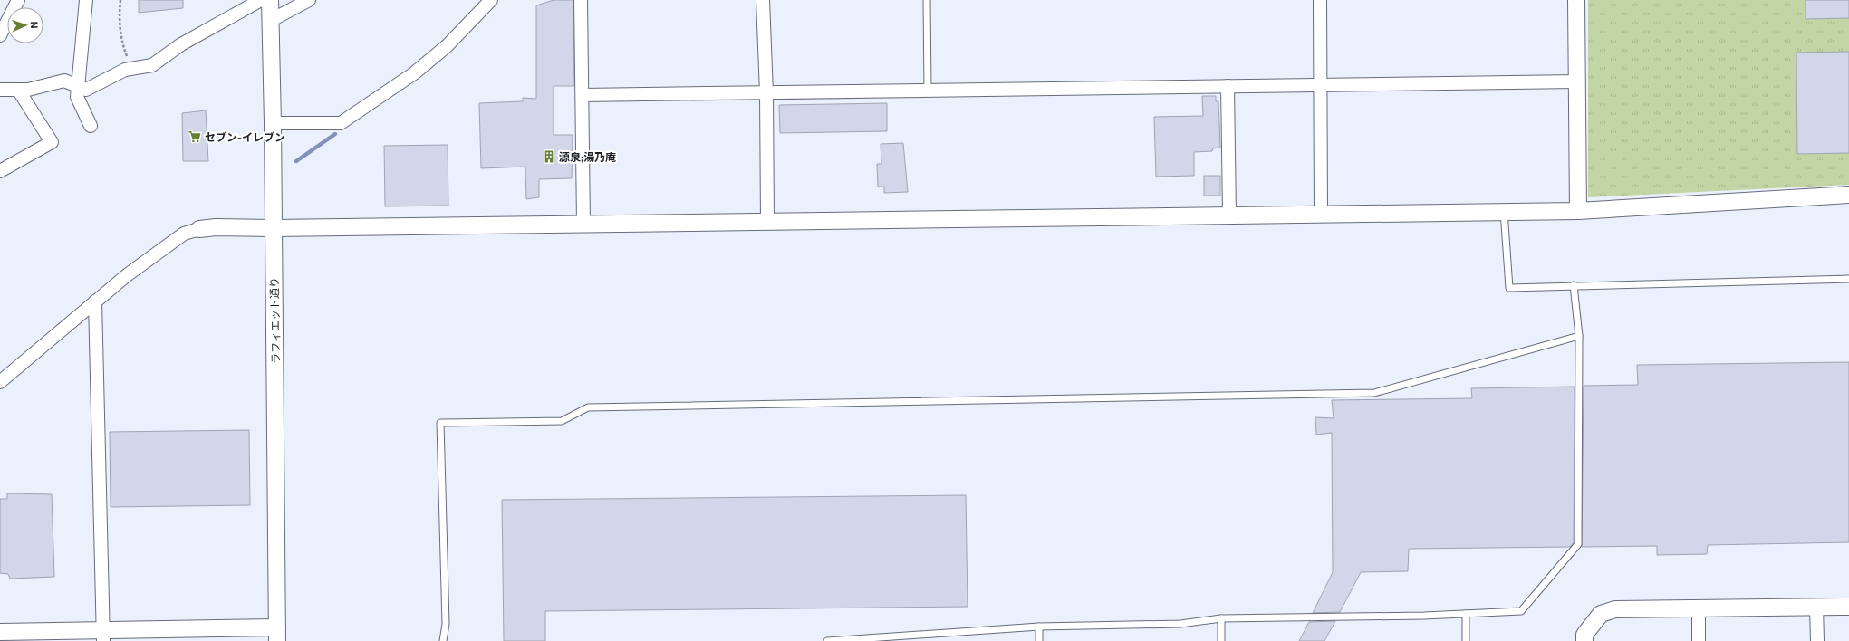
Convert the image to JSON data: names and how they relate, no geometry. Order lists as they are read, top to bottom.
{
  "streets": {
    "street": ["ラフィエット通り"]
  },
  "places": {
    "supermarket": ["セブン-イレブン"],
    "building": ["源泉;湯乃庵"]
  },
  "north": "right"
}
